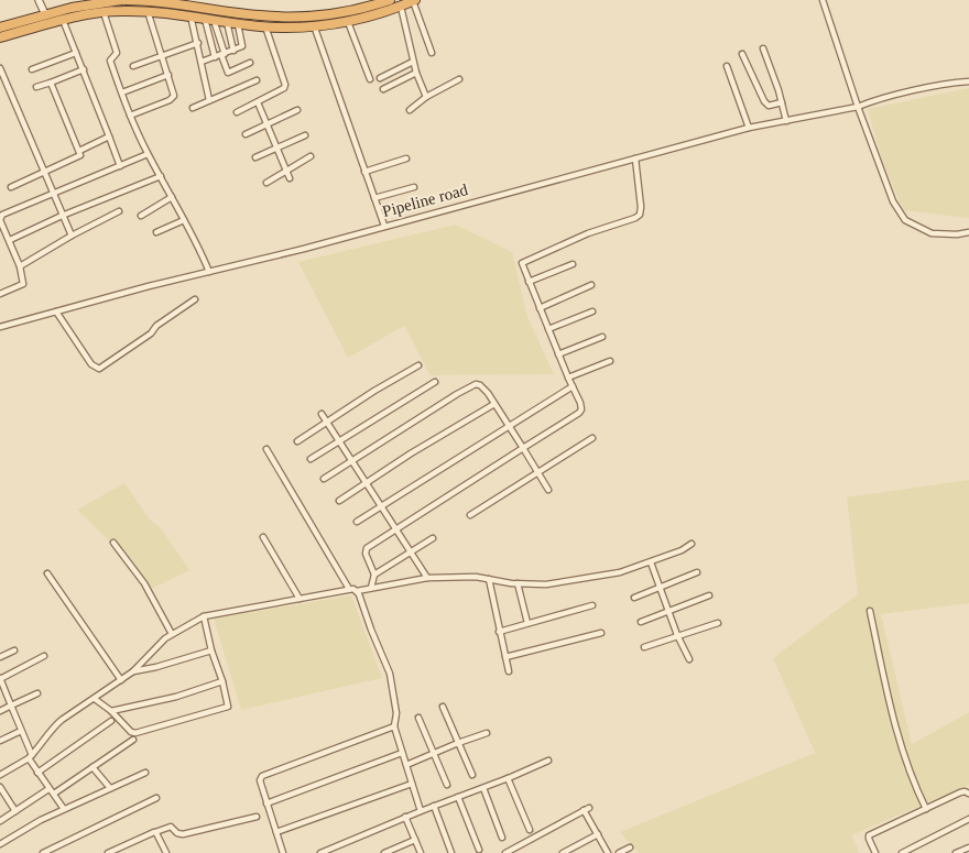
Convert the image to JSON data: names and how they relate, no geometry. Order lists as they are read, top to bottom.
{
  "streets": {
    "street": ["Pipeline road"]
  }
}
